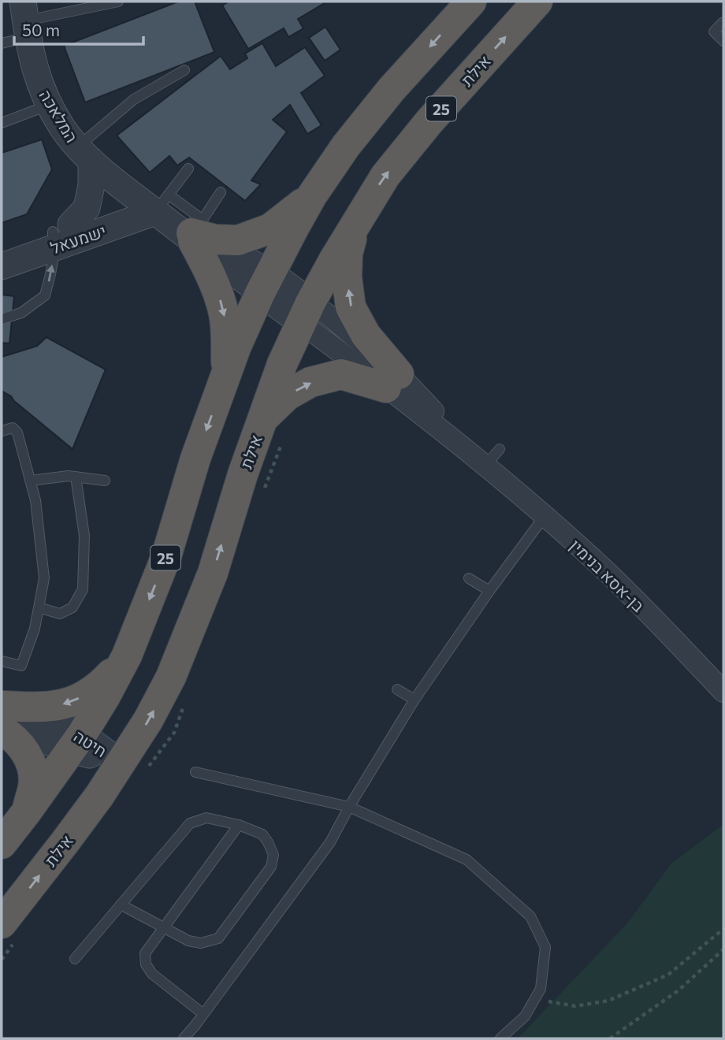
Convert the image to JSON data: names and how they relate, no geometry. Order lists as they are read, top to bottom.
{
  "streets": {
    "highway": ["אילת", "25"],
    "street": [
      "המלאכה",
      "ישמעאל",
      "בן-אסא בנימין",
      "חיטה"
    ]
  },
  "crossings": [
    ["אילת", "בן-אסא בנימין"],
    ["אילת", "חיטה"],
    ["25", "המלאכה"],
    ["25", "בן-אסא בנימין"],
    ["25", "חיטה"],
    ["המלאכה", "ישמעאל"],
    ["המלאכה", "בן-אסא בנימין"]
  ],
  "scale_bar": "50 m"
}
